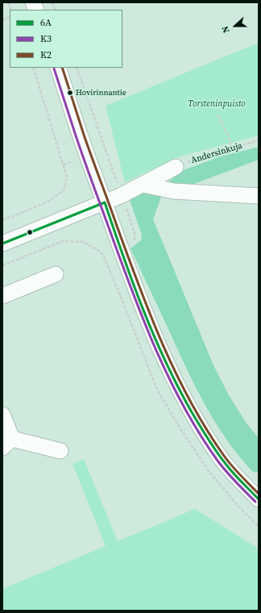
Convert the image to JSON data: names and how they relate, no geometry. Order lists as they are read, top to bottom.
{
  "streets": {
    "path": ["Andersinkuja"]
  },
  "parks": ["Torsteninpuisto"],
  "places": ["Hovirinnantie"],
  "lines": ["transit line K2", "transit line K3", "transit line 6A"],
  "legend": ["6A", "K3", "K2"],
  "north": "left"
}
